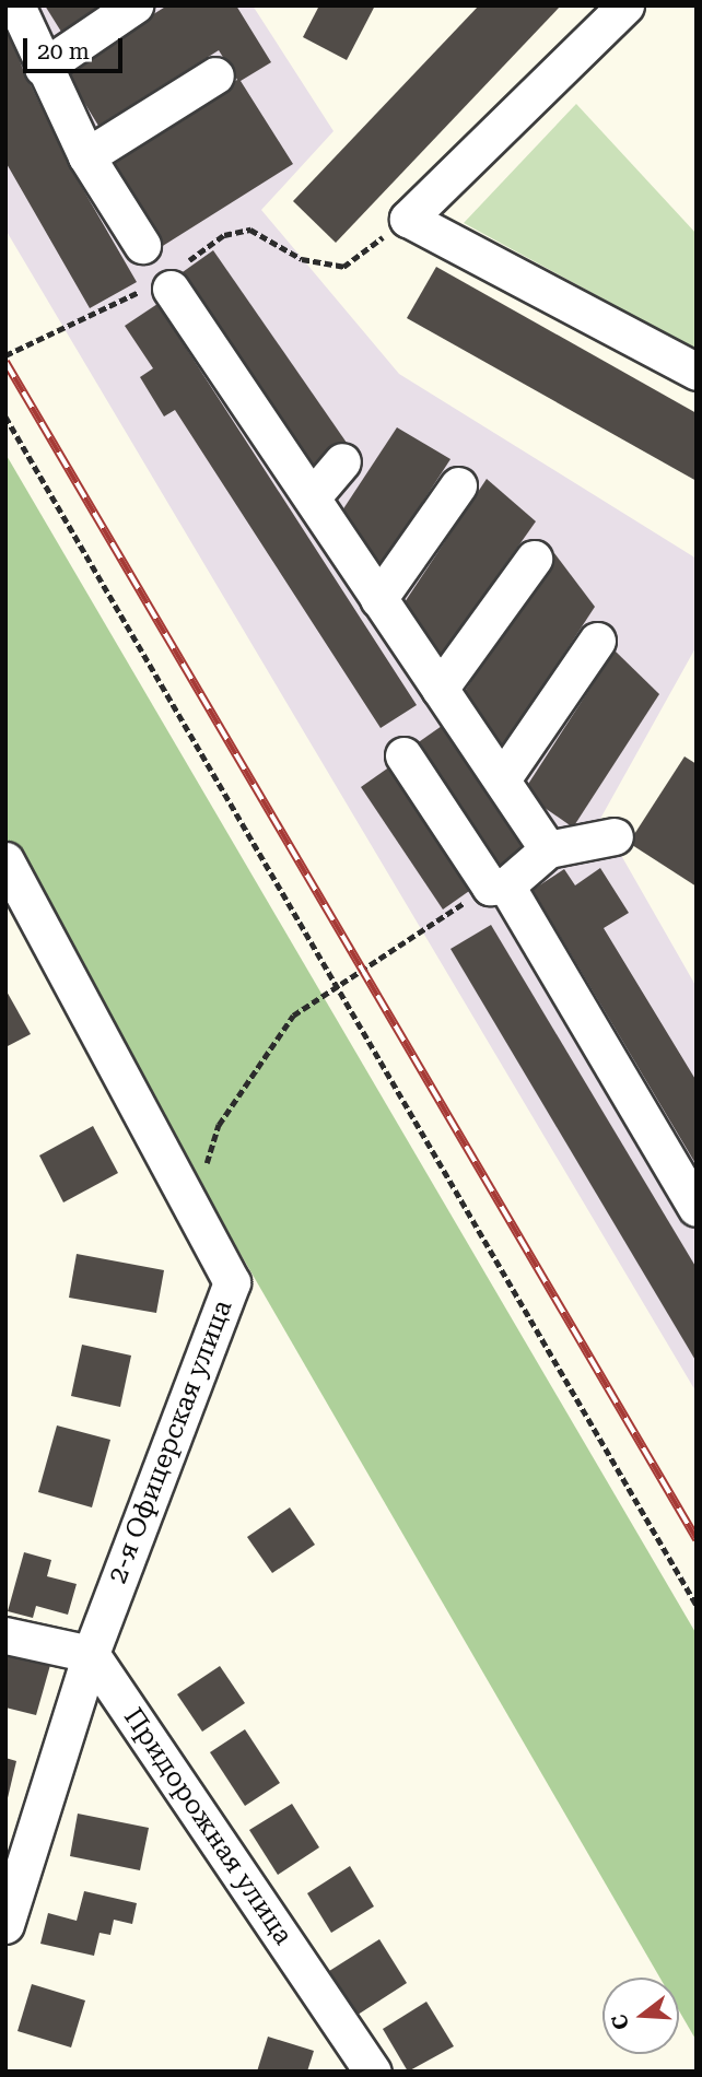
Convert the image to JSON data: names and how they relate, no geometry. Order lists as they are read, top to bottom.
{
  "streets": {
    "street": ["2-я Офицерская улица", "Придорожная улица"]
  },
  "crossings": [
    ["2-я Офицерская улица", "Придорожная улица"]
  ],
  "scale_bar": "20 m",
  "north": "left"
}
